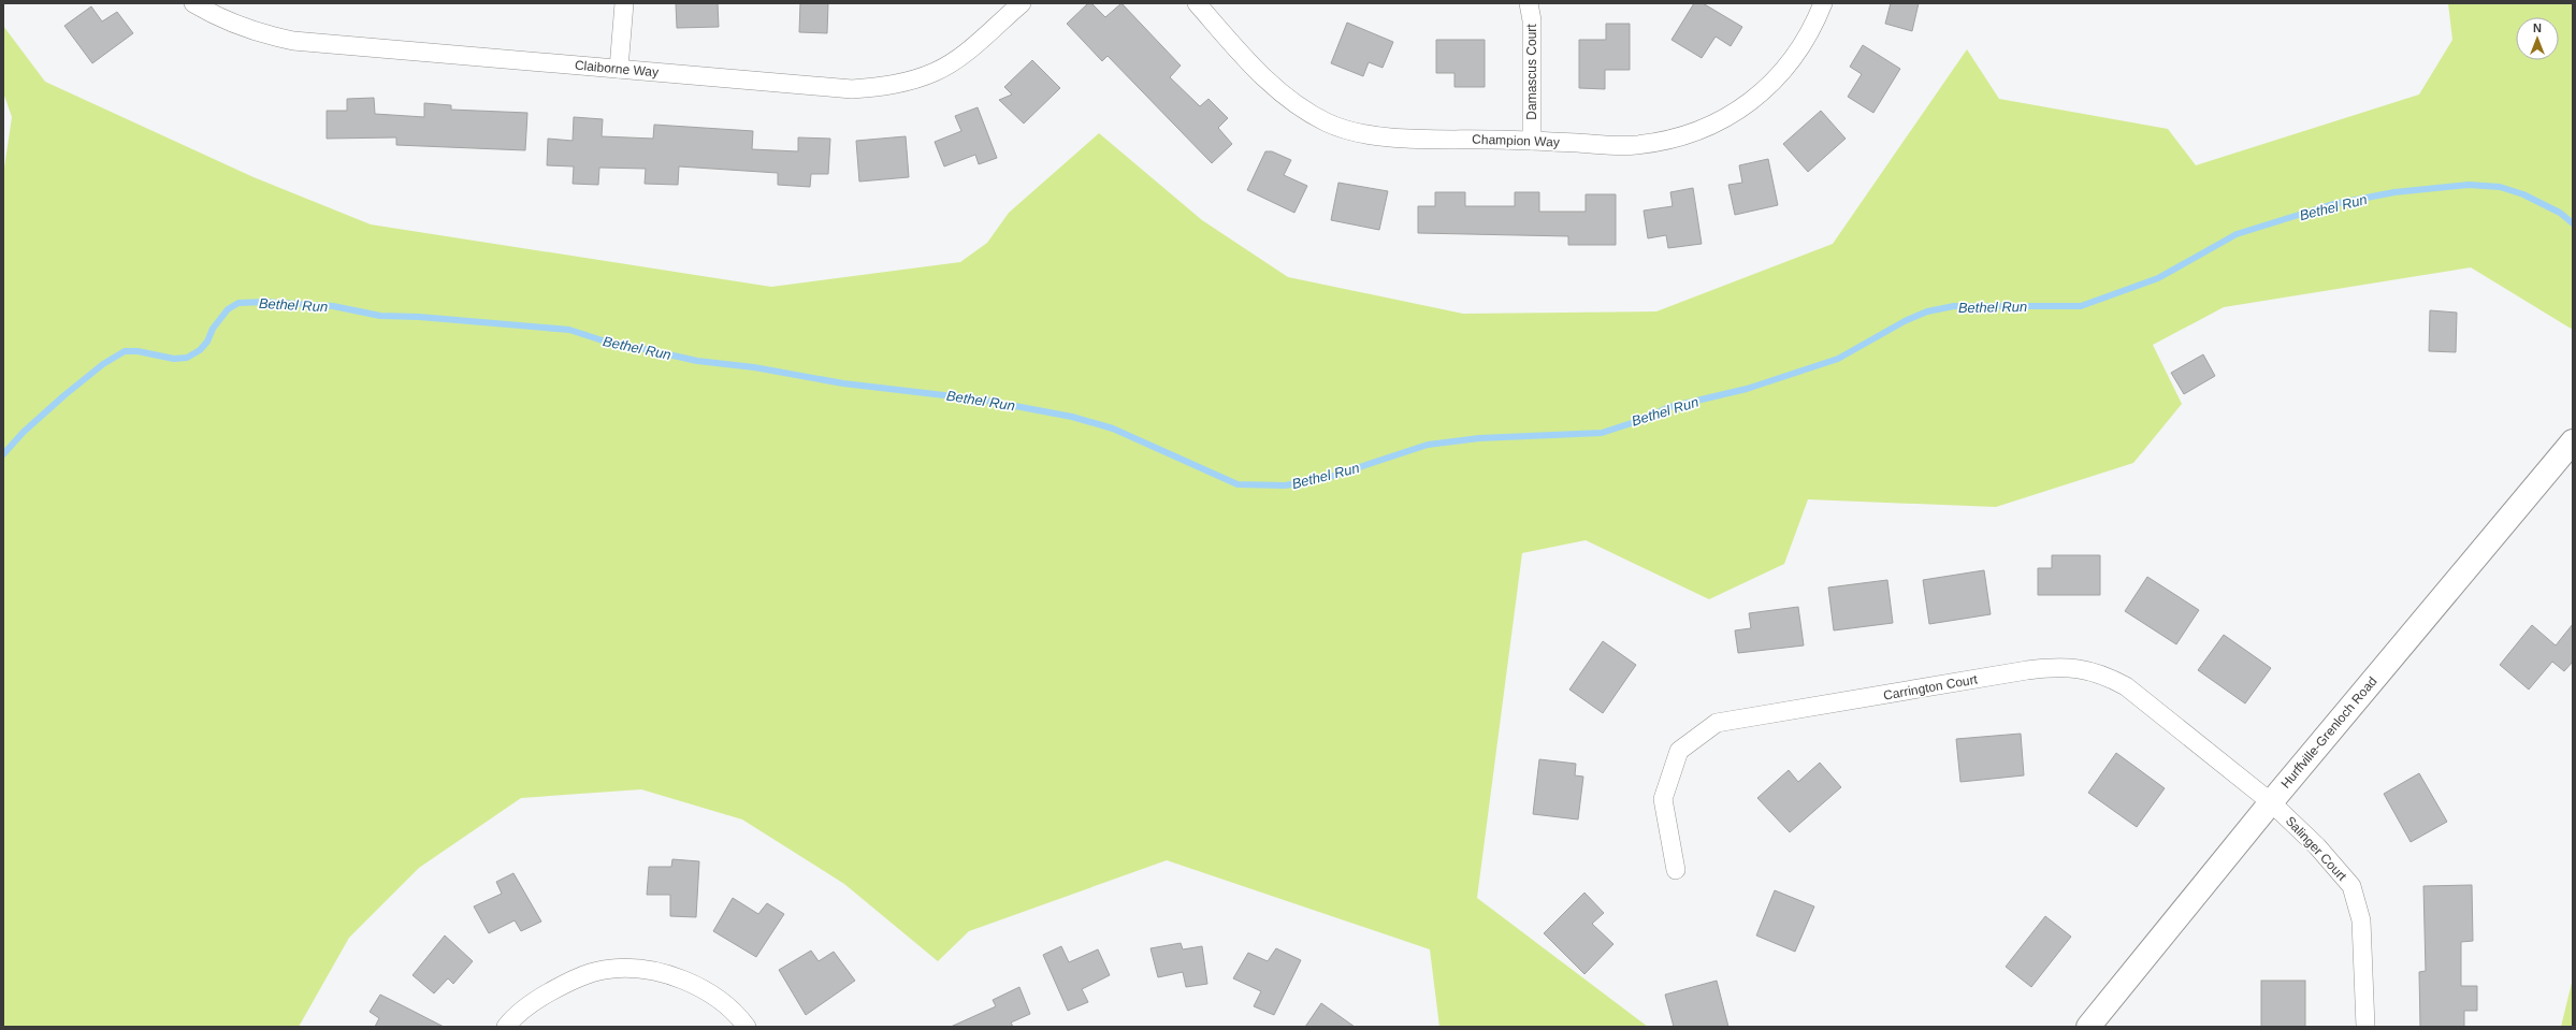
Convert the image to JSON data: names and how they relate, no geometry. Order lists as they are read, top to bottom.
{
  "streets": {
    "main road": ["Hurffville-Grenloch Road"],
    "street": [
      "Claiborne Way",
      "Damascus Court",
      "Champion Way",
      "Carrington Court",
      "Salinger Court"
    ]
  },
  "crossings": [
    ["Damascus Court", "Champion Way"],
    ["Carrington Court", "Hurffville-Grenloch Road"],
    ["Carrington Court", "Salinger Court"],
    ["Hurffville-Grenloch Road", "Salinger Court"]
  ],
  "water": ["Bethel Run"],
  "north": "top"
}
